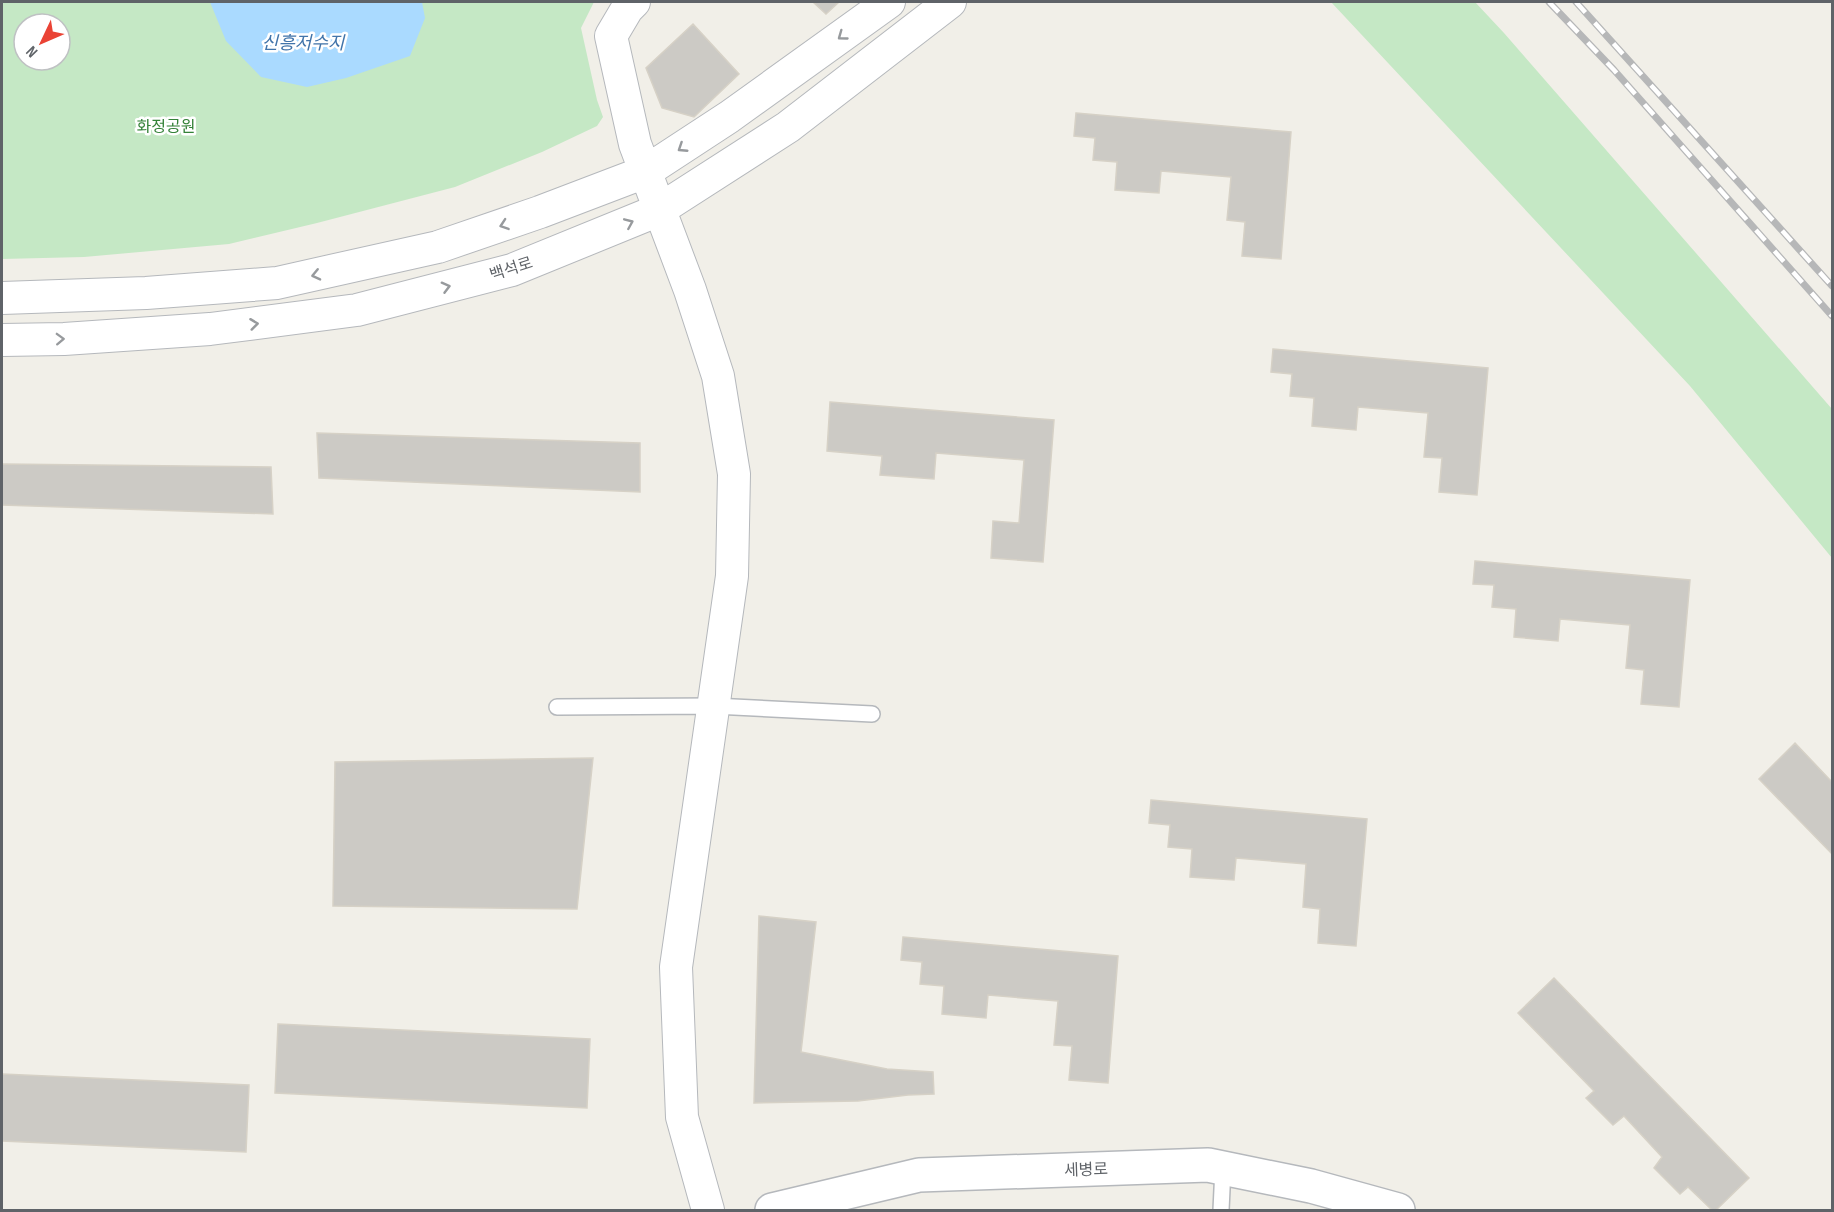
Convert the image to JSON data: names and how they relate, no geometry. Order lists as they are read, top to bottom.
{
  "streets": {
    "street": ["백석로", "세병로"]
  },
  "water": ["신흥저수지"],
  "parks": ["화정공원"],
  "north": "bottom left"
}
